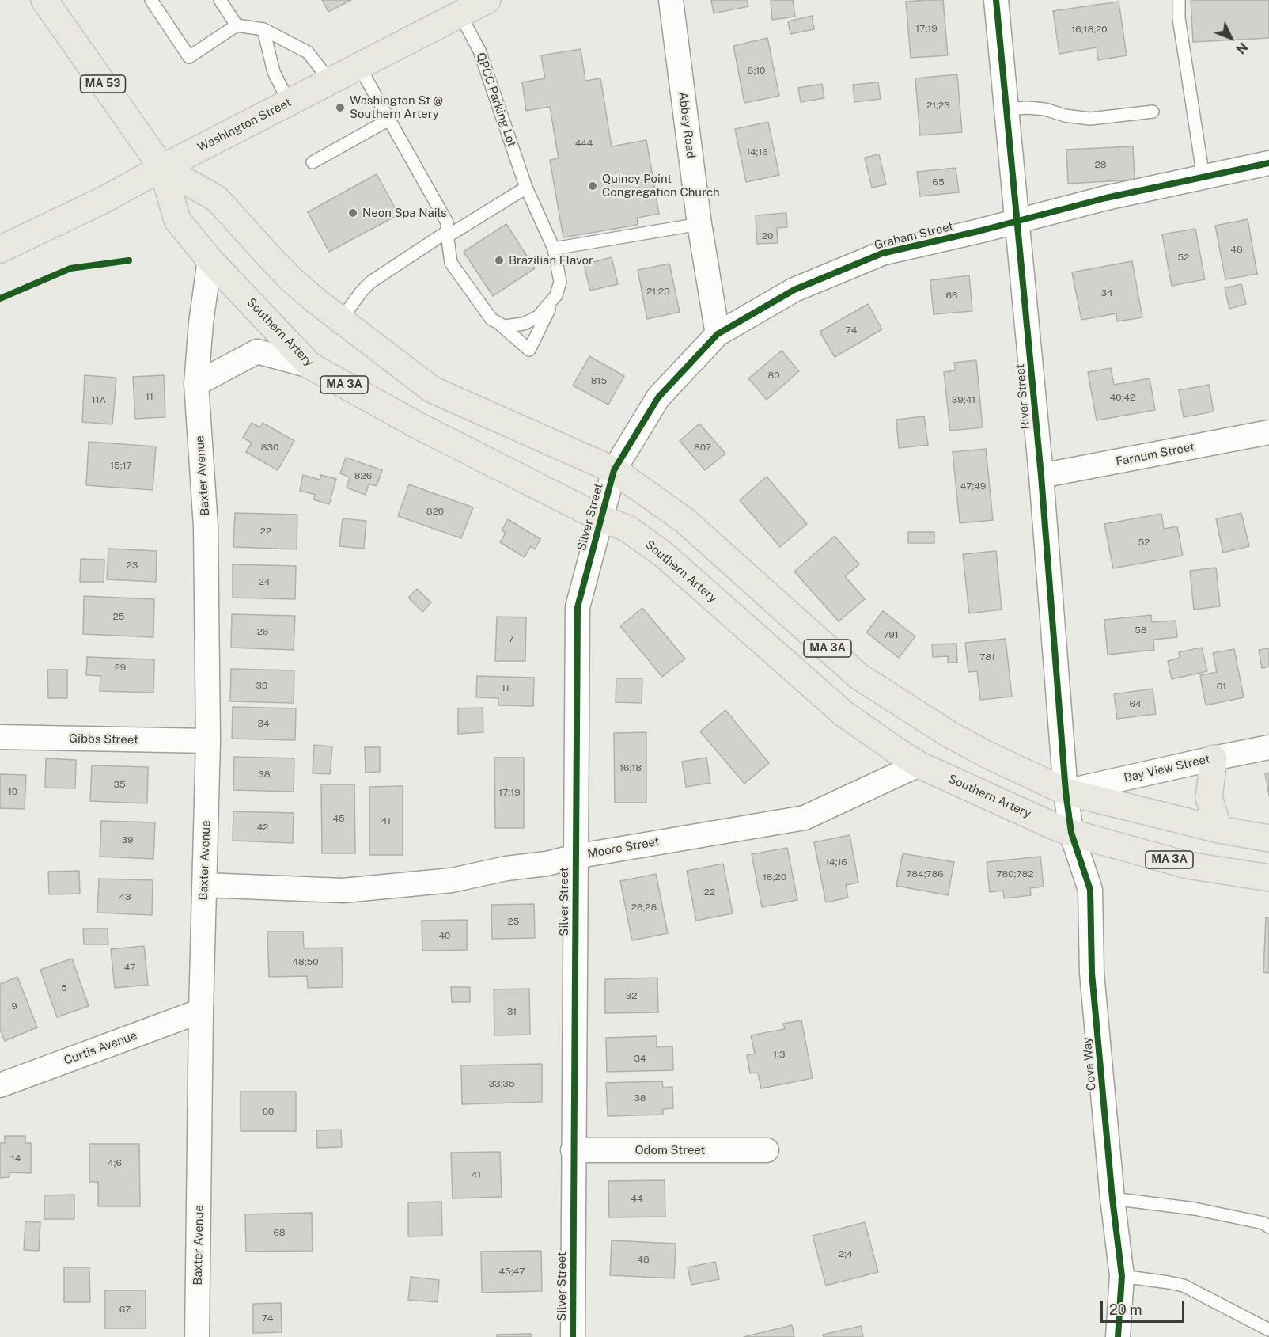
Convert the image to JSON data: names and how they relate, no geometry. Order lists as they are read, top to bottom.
{
  "streets": {
    "main road": [
      "MA 53",
      "Washington Street",
      "Southern Artery",
      "MA 3A"
    ],
    "street": [
      "Abbey Road",
      "Graham Street",
      "River Street",
      "Farnum Street",
      "Baxter Avenue",
      "Silver Street",
      "Gibbs Street",
      "Bay View Street",
      "Moore Street",
      "Curtis Avenue",
      "Cove Way",
      "Odom Street"
    ],
    "lane": ["QPCC Parking Lot"]
  },
  "crossings": [
    ["QPCC Parking Lot", "Washington Street"],
    ["Washington Street", "Southern Artery"],
    ["Abbey Road", "Graham Street"],
    ["Graham Street", "Southern Artery"],
    ["Graham Street", "River Street"],
    ["Graham Street", "Silver Street"],
    ["Southern Artery", "River Street"],
    ["Southern Artery", "Baxter Avenue"],
    ["Southern Artery", "Silver Street"],
    ["Southern Artery", "Bay View Street"],
    ["Southern Artery", "Moore Street"],
    ["Southern Artery", "Cove Way"],
    ["River Street", "Farnum Street"],
    ["River Street", "Bay View Street"],
    ["River Street", "Cove Way"],
    ["Baxter Avenue", "Gibbs Street"],
    ["Baxter Avenue", "Moore Street"],
    ["Baxter Avenue", "Curtis Avenue"],
    ["Silver Street", "Moore Street"],
    ["Silver Street", "Odom Street"],
    ["Bay View Street", "Cove Way"]
  ],
  "places": [
    "Washington St @ Southern Artery",
    "Quincy Point Congregation Church",
    "Neon Spa Nails",
    "Brazilian Flavor"
  ],
  "house_numbers": [
    "17;19",
    "16;18;20",
    "8;10",
    "21;23",
    "444",
    "14;16",
    "28",
    "65",
    "20",
    "48",
    "52",
    "21;23",
    "34",
    "66",
    "74",
    "80",
    "815",
    "11",
    "40;42",
    "11A",
    "39;41",
    "830",
    "807",
    "15;17",
    "826",
    "47;49",
    "820",
    "22",
    "52",
    "23",
    "24",
    "25",
    "58",
    "26",
    "791",
    "7",
    "781",
    "29",
    "30",
    "61",
    "11",
    "64",
    "34",
    "16;18",
    "38",
    "35",
    "10",
    "17;19",
    "45",
    "41",
    "42",
    "39",
    "14;16",
    "784;786",
    "780;782",
    "18;20",
    "22",
    "43",
    "26;28",
    "25",
    "40",
    "48;50",
    "47",
    "5",
    "32",
    "9",
    "31",
    "1;3",
    "34",
    "33;35",
    "38",
    "60",
    "14",
    "4;6",
    "41",
    "44",
    "68",
    "2;4",
    "48",
    "45;47",
    "67",
    "74"
  ],
  "scale_bar": "20 m",
  "north": "bottom right"
}
